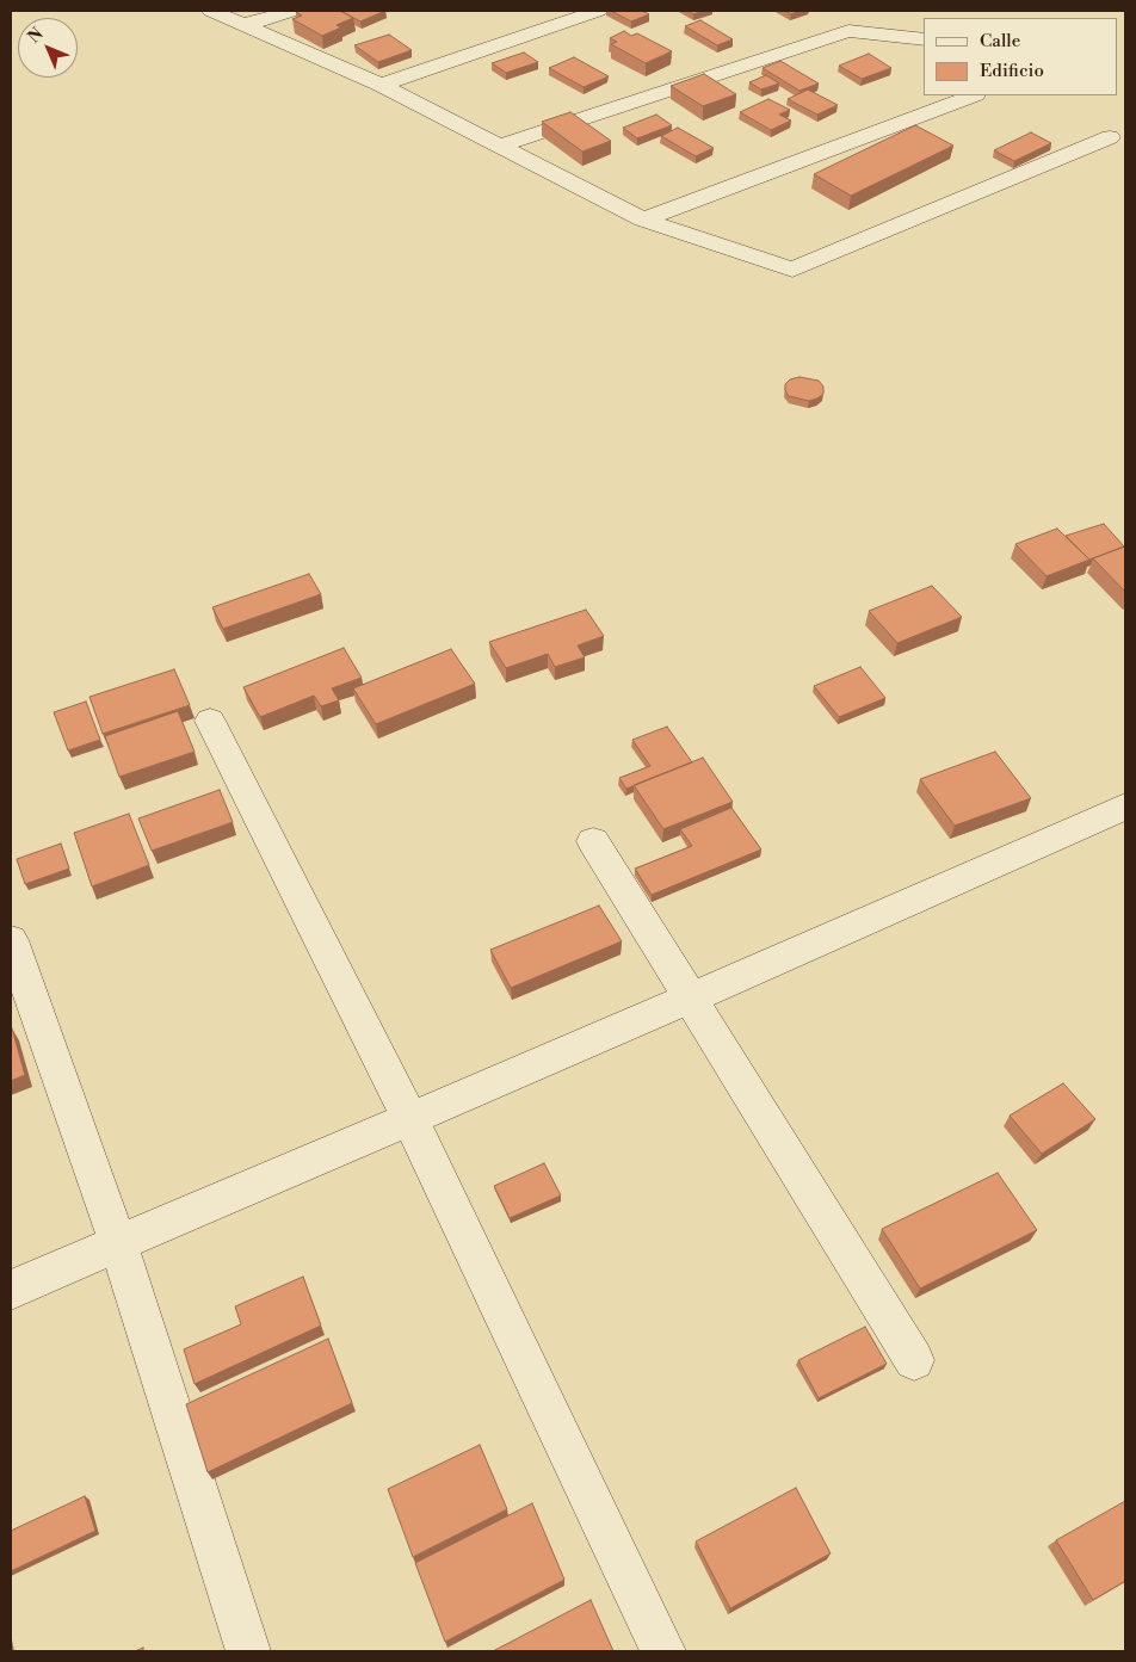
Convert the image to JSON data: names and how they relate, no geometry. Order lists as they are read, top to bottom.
{
  "legend": ["Calle", "Edificio"],
  "north": "top left"
}
